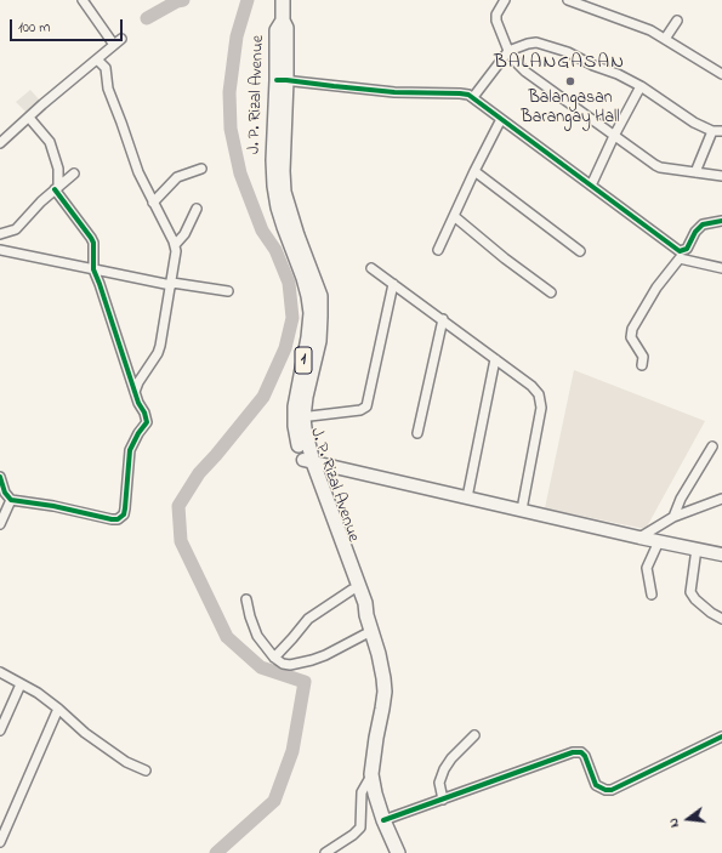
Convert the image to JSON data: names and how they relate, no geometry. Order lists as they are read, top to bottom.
{
  "streets": {
    "main road": ["J. P. Rizal Avenue", "1"]
  },
  "districts": ["BALANGASAN"],
  "places": ["Balangasan Barangay Hall"],
  "scale_bar": "100 m",
  "north": "left"
}
